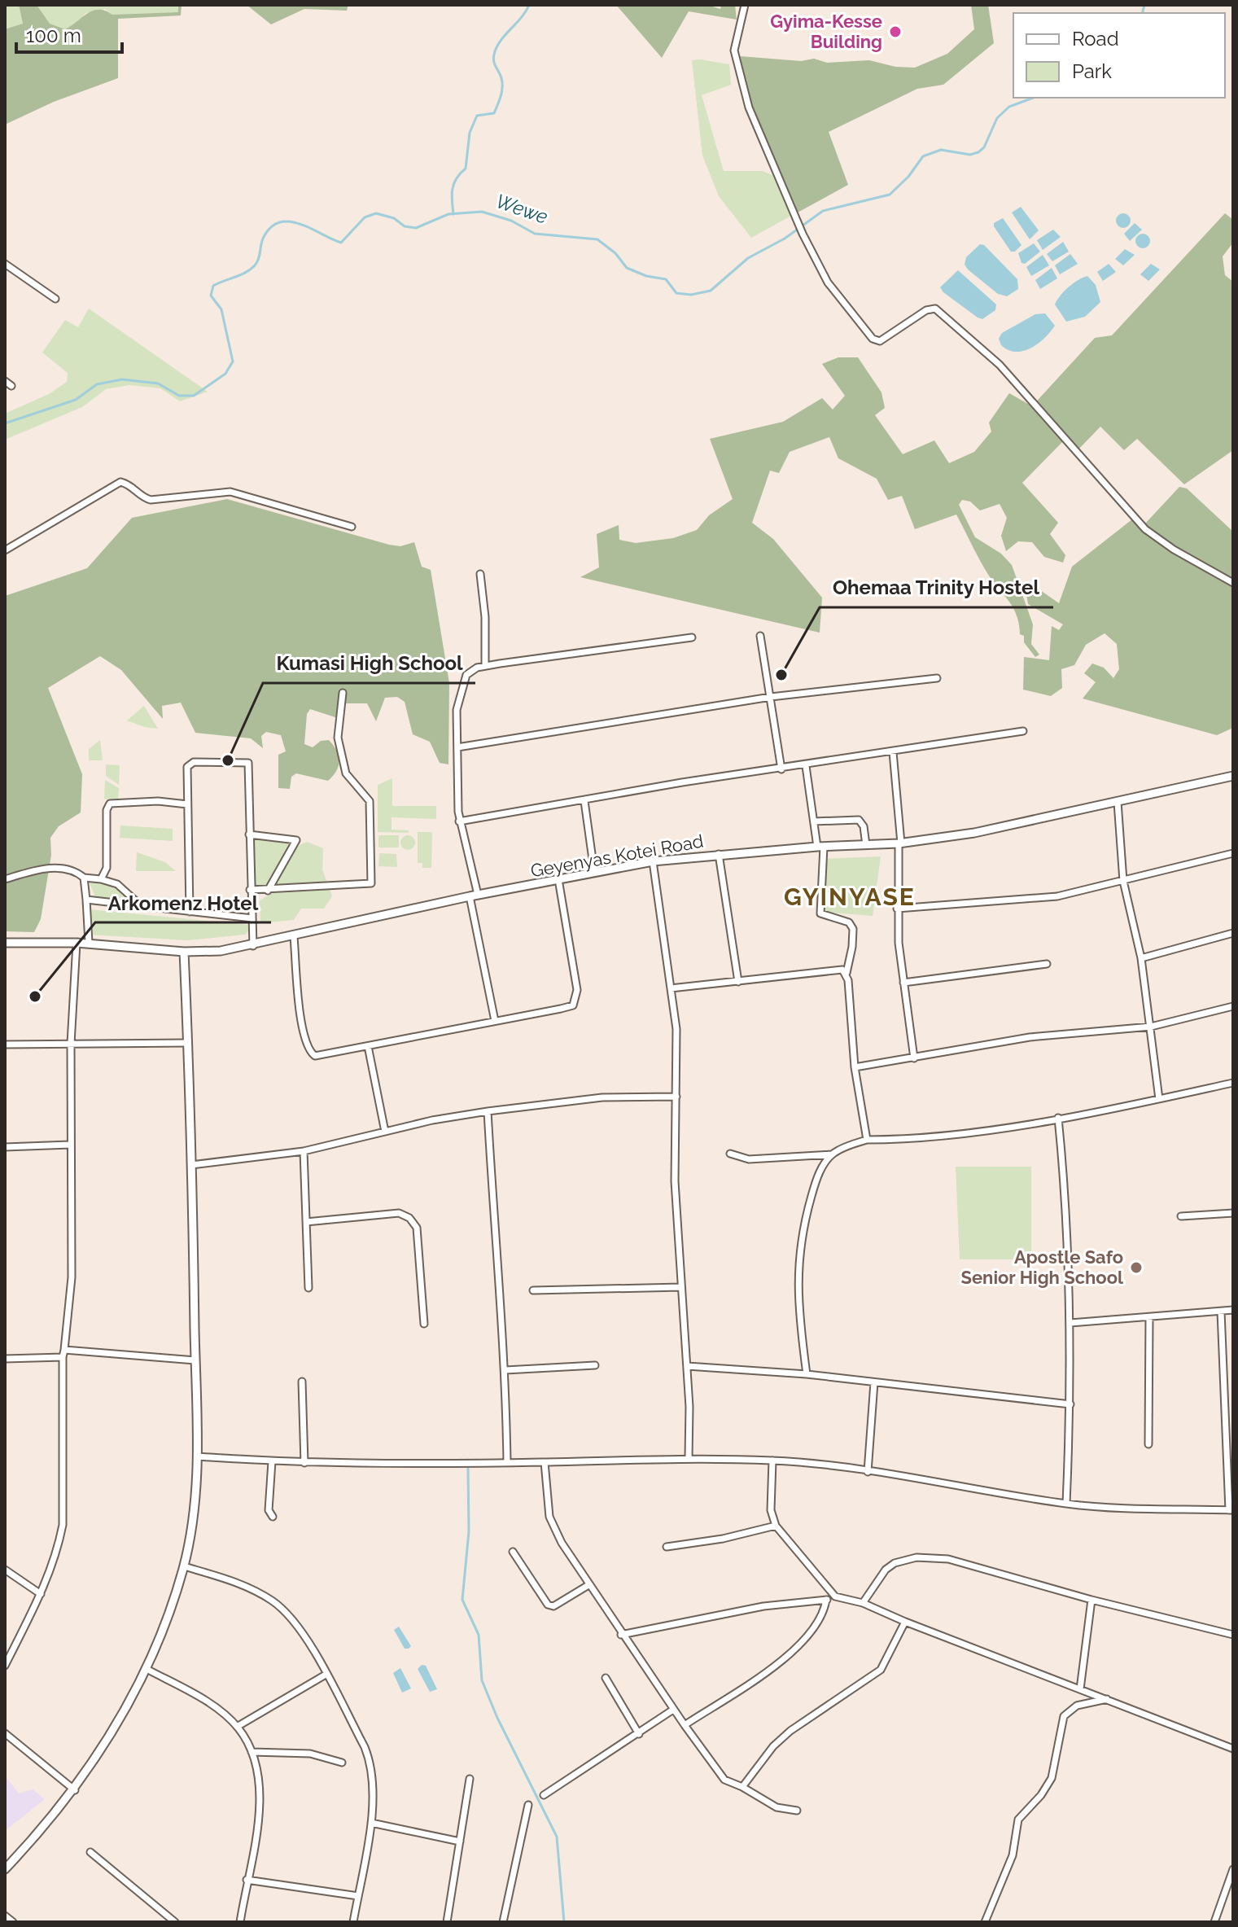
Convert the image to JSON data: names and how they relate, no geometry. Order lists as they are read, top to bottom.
{
  "streets": {
    "street": ["Geyenyas Kotei Road"]
  },
  "districts": ["GYINYASE"],
  "water": ["Wewe"],
  "places": [
    "Gyima-Kesse Building",
    "Ohemaa Trinity Hostel",
    "Kumasi High School",
    "Arkomenz Hotel",
    "Apostle Safo Senior High School"
  ],
  "legend": ["Road", "Park"],
  "scale_bar": "100 m"
}
